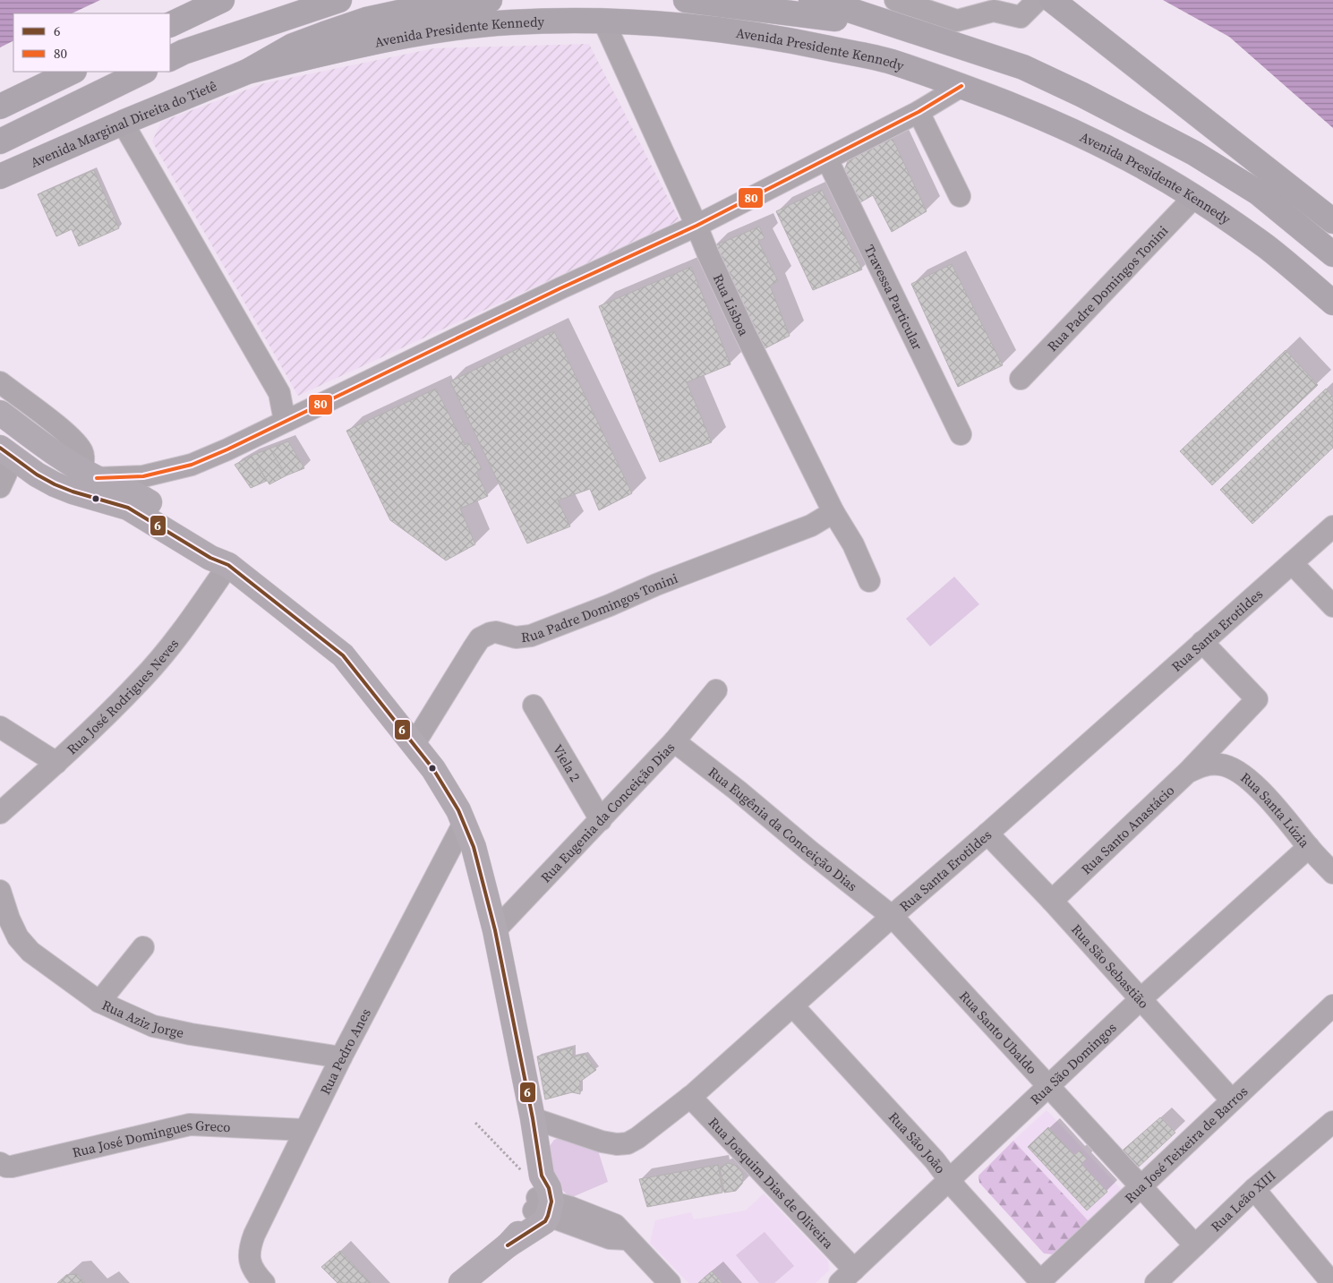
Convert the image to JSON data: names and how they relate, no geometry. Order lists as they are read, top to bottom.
{
  "streets": {
    "highway": ["Avenida Presidente Kennedy", "Avenida Marginal Direita do Tietê"],
    "street": [
      "Rua Padre Domingos Tonini",
      "Travessa Particular",
      "Rua Lisboa",
      "Rua Santa Erotildes",
      "Rua José Rodrigues Neves",
      "Viela 2",
      "Rua Santa Lúzia",
      "Rua Eugenia da Conceição Dias",
      "Rua Eugênia da Conceição Dias",
      "Rua Santo Anastácio",
      "Rua São Sebastião",
      "Rua Aziz Jorge",
      "Rua Santo Ubaldo",
      "Rua Pedro Anes",
      "Rua São Domingos",
      "Rua José Domingues Greco",
      "Rua São João",
      "Rua José Teixeira de Barros",
      "Rua Joaquim Dias de Oliveira",
      "Rua Leão XIII"
    ]
  },
  "crossings": [
    ["Avenida Presidente Kennedy", "Avenida Marginal Direita do Tietê"],
    ["Avenida Presidente Kennedy", "Rua Padre Domingos Tonini"],
    ["Avenida Presidente Kennedy", "Rua Lisboa"],
    ["Rua Padre Domingos Tonini", "Rua Lisboa"],
    ["Rua Santa Erotildes", "Rua Eugênia da Conceição Dias"],
    ["Rua Santa Erotildes", "Rua São Sebastião"],
    ["Rua Santa Erotildes", "Rua Santo Ubaldo"],
    ["Rua Santa Erotildes", "Rua São João"],
    ["Rua Santa Erotildes", "Rua Joaquim Dias de Oliveira"],
    ["Viela 2", "Rua Eugenia da Conceição Dias"],
    ["Rua Santa Lúzia", "Rua Santo Anastácio"],
    ["Rua Santa Lúzia", "Rua São Domingos"],
    ["Rua Eugenia da Conceição Dias", "Rua Eugênia da Conceição Dias"],
    ["Rua Eugênia da Conceição Dias", "Rua Santo Ubaldo"],
    ["Rua Santo Anastácio", "Rua São Sebastião"],
    ["Rua São Sebastião", "Rua São Domingos"],
    ["Rua São Sebastião", "Rua José Teixeira de Barros"],
    ["Rua Aziz Jorge", "Rua Pedro Anes"],
    ["Rua Santo Ubaldo", "Rua São Domingos"],
    ["Rua Santo Ubaldo", "Rua José Teixeira de Barros"],
    ["Rua Santo Ubaldo", "Rua Leão XIII"],
    ["Rua Pedro Anes", "Rua José Domingues Greco"],
    ["Rua São Domingos", "Rua São João"],
    ["Rua São Domingos", "Rua Joaquim Dias de Oliveira"],
    ["Rua São João", "Rua José Teixeira de Barros"]
  ],
  "lines": ["transit line 80", "transit line 6"],
  "legend": ["6", "80"]
}
